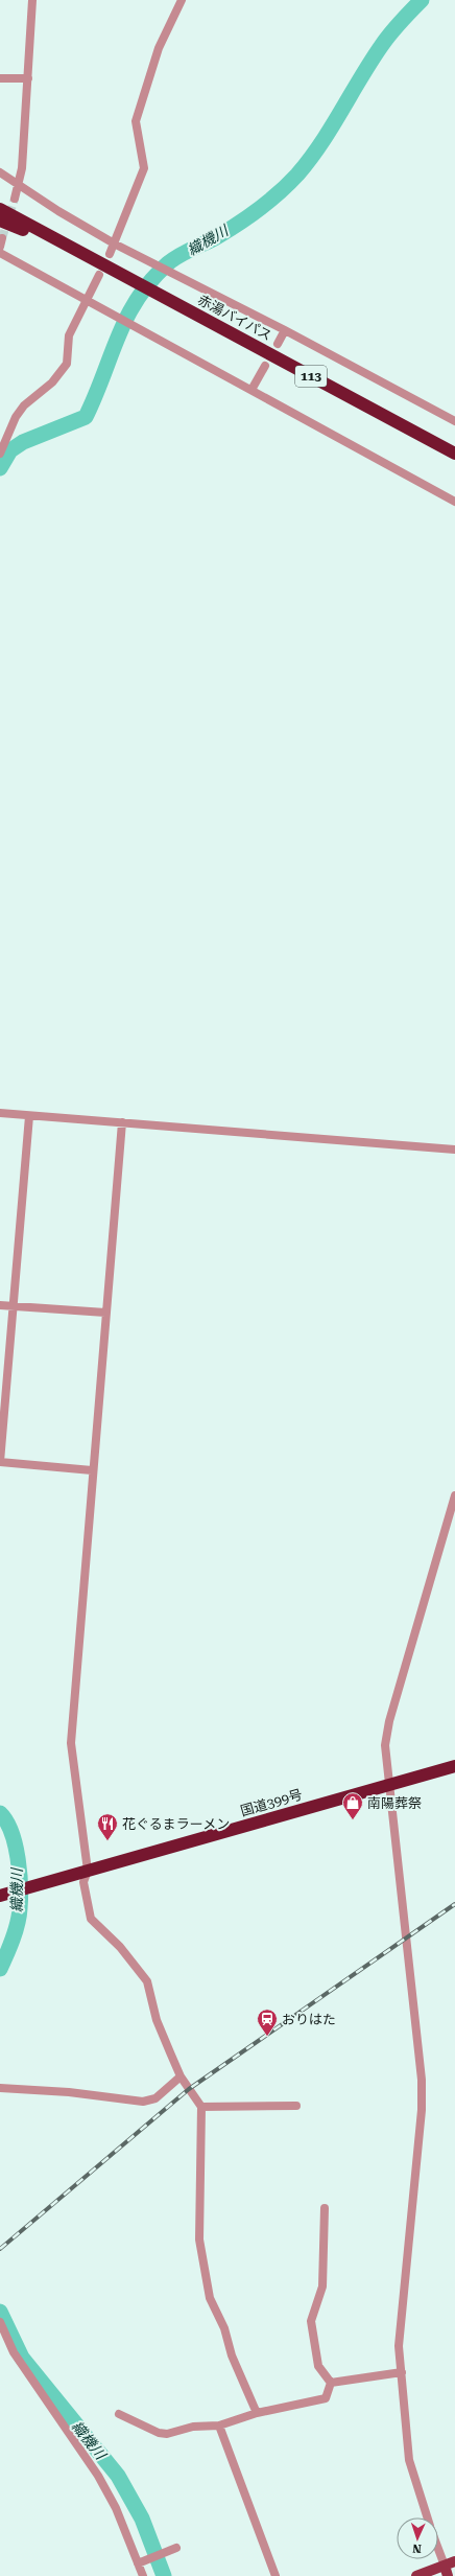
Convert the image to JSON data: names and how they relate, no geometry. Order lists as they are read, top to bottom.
{
  "streets": {
    "highway": ["赤湯バイパス", "113", "国道399号"]
  },
  "water": ["織機川"],
  "places": {
    "shop": ["南陽葬祭"],
    "restaurant": ["花ぐるまラーメン"],
    "station": ["おりはた"]
  },
  "north": "bottom"
}
